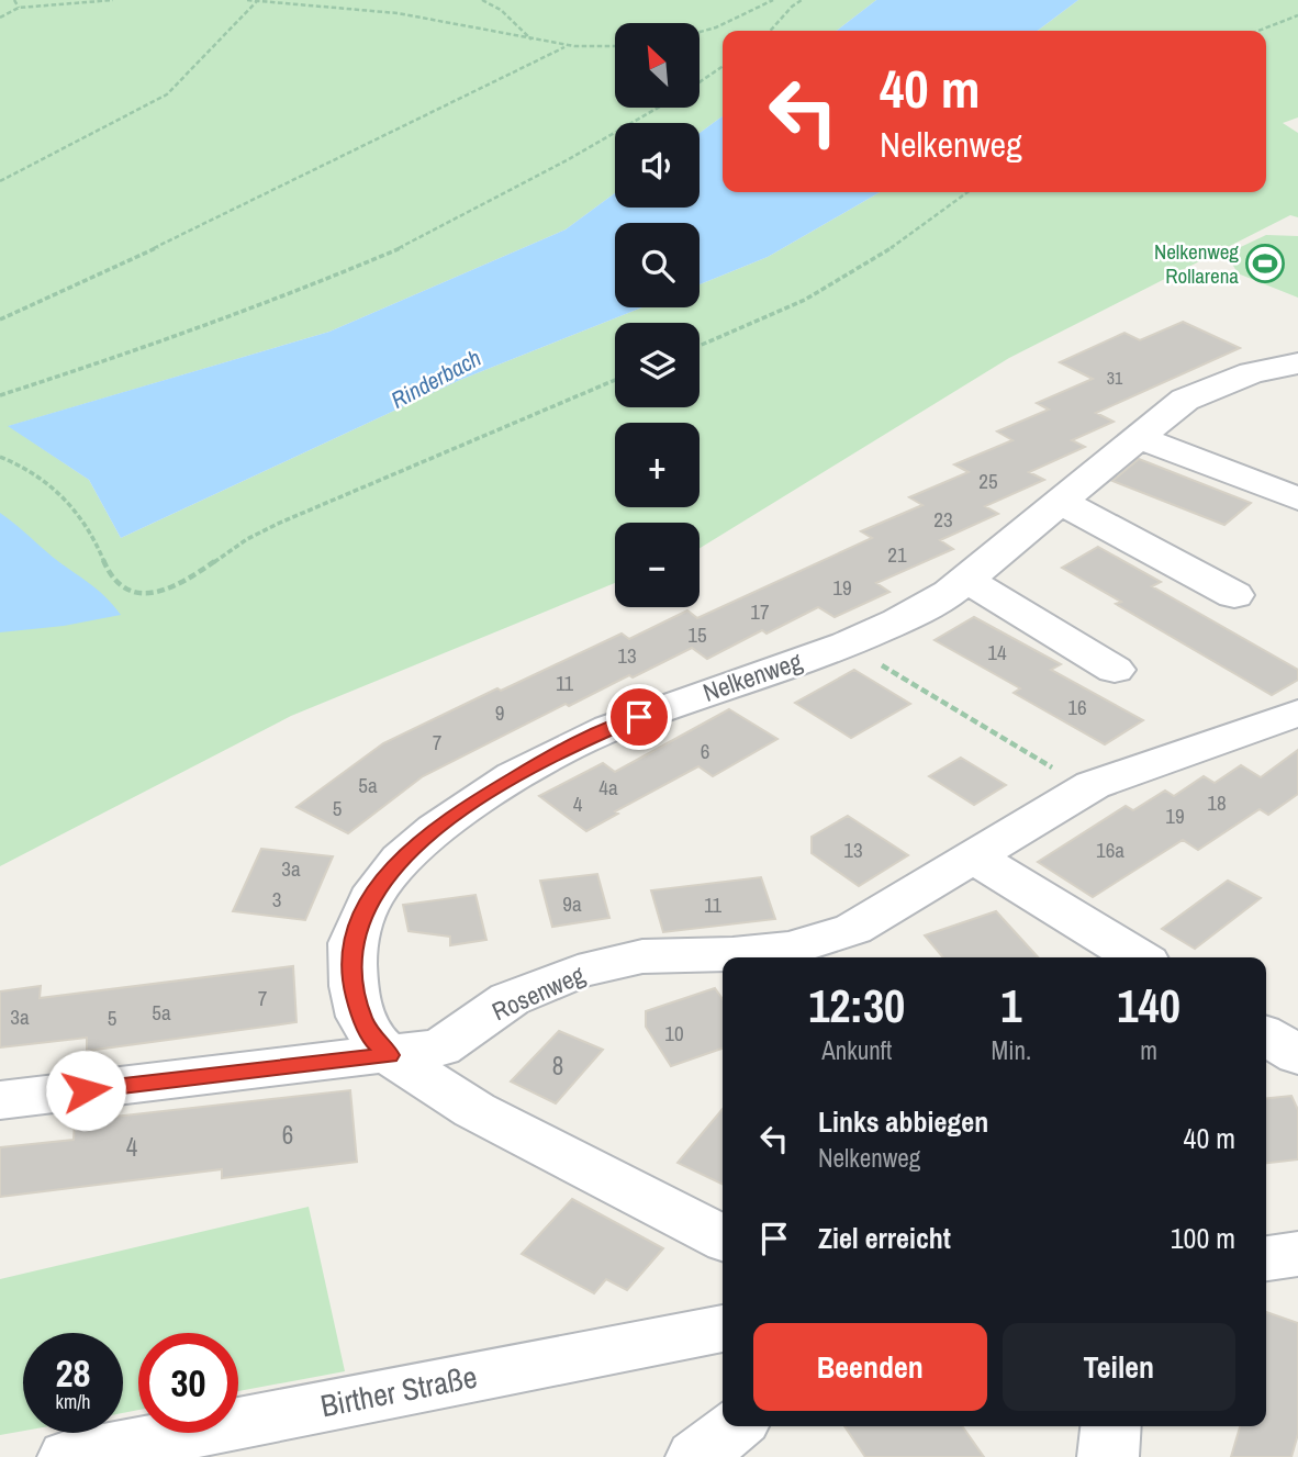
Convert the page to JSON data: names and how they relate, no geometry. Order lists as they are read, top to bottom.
{
  "streets": {
    "street": ["Nelkenweg", "Rosenweg", "Birther Straße"]
  },
  "crossings": [
    ["Nelkenweg", "Rosenweg"]
  ],
  "water": ["Rinderbach"],
  "places": {
    "sports": ["Nelkenweg Rollarena"]
  },
  "house_numbers": [
    "31",
    "25",
    "23",
    "21",
    "19",
    "17",
    "15",
    "14",
    "13",
    "11",
    "16",
    "9",
    "7",
    "6",
    "5a",
    "4a",
    "18",
    "4",
    "5",
    "19",
    "13",
    "16a",
    "3a",
    "3",
    "9a",
    "11",
    "7",
    "5a",
    "3a",
    "5",
    "10",
    "8",
    "6",
    "4"
  ],
  "north": "top left",
  "page": {
    "map_buttons": ["+", "−"],
    "turn": ["40 m", "Nelkenweg"],
    "eta": [
      "12:30",
      "Ankunft",
      "1",
      "Min.",
      "140",
      "m"
    ],
    "list": [
      {
        "name": "Links abbiegen",
        "note": "Nelkenweg",
        "value": "40 m"
      },
      {
        "name": "Ziel erreicht",
        "value": "100 m"
      }
    ],
    "buttons": ["Beenden", "Teilen"],
    "speed": "28 km/h",
    "limit": "30"
  }
}
